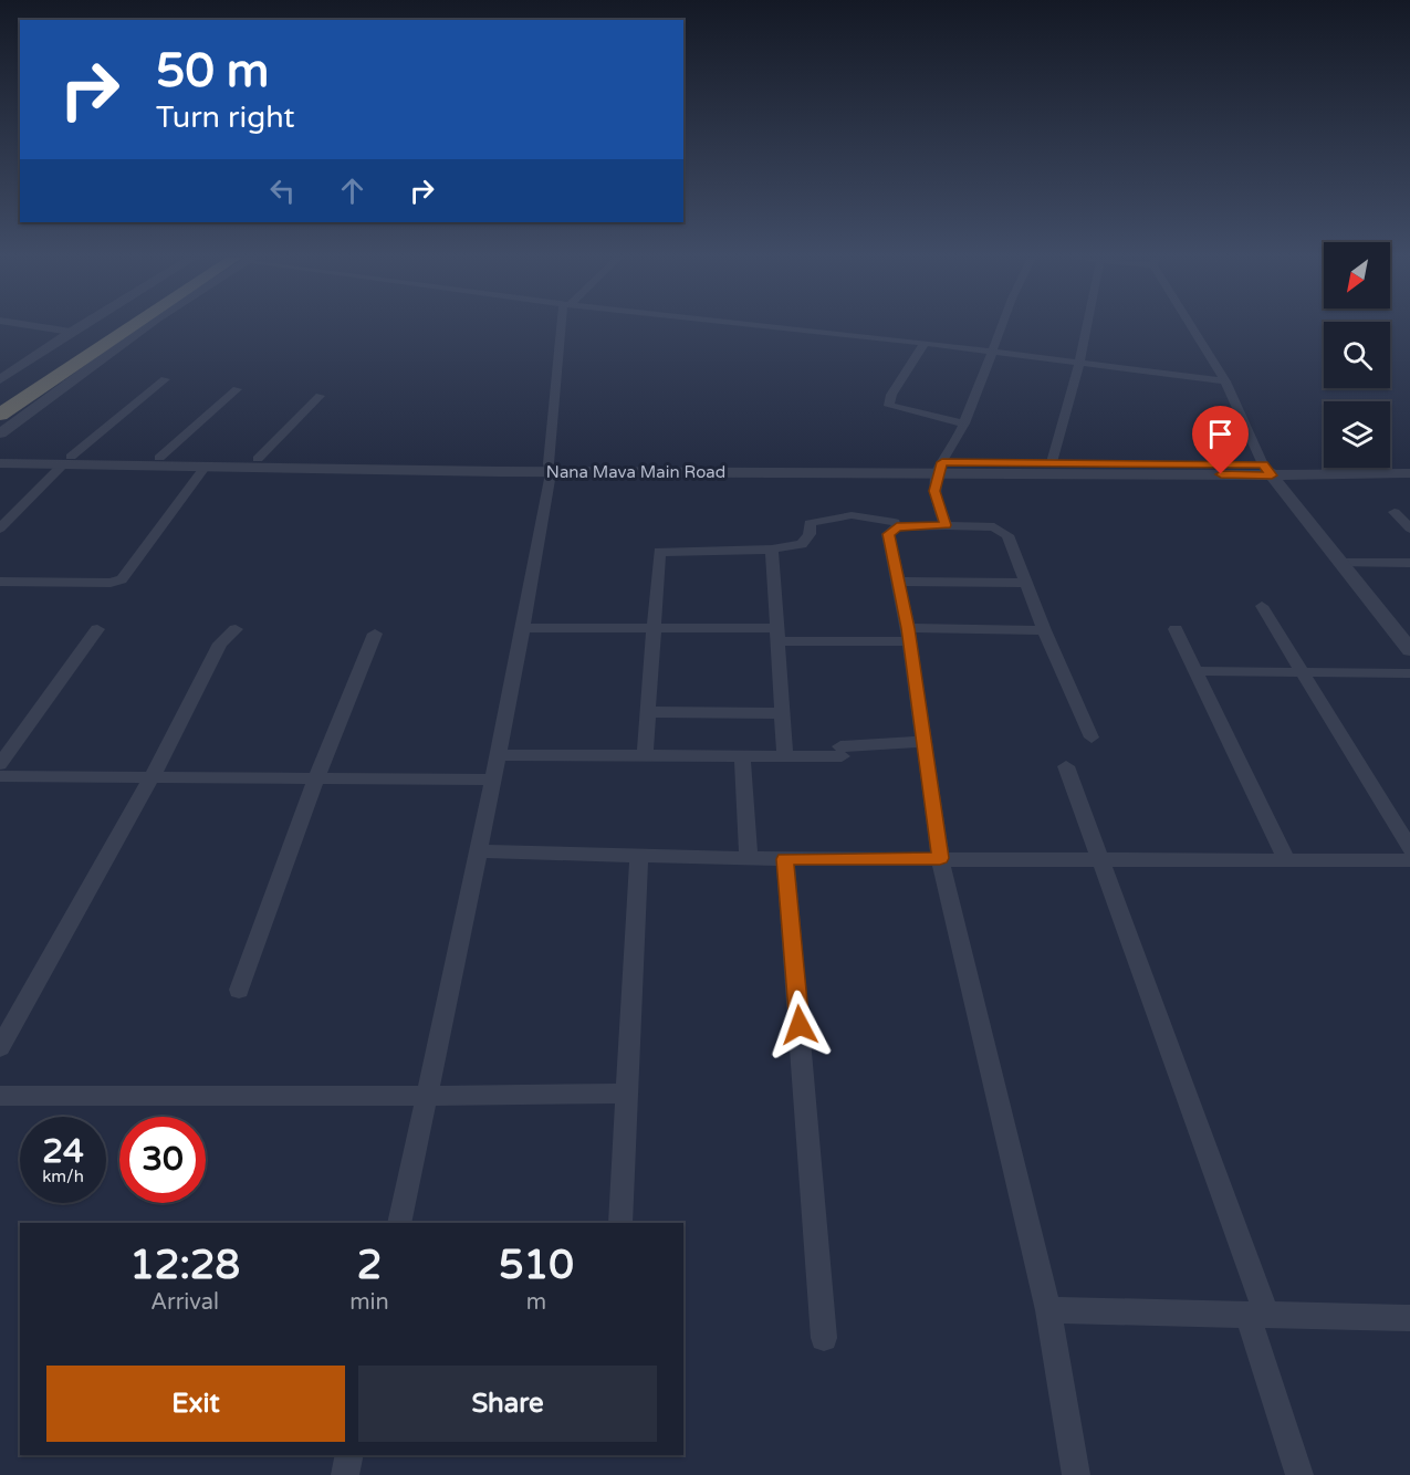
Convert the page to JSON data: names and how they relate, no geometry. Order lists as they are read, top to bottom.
{
  "streets": {
    "street": ["Nana Mava Main Road"]
  },
  "north": "bottom left",
  "page": {
    "turn": ["50 m", "Turn right"],
    "speed": "24 km/h",
    "limit": "30",
    "eta": [
      "12:28",
      "Arrival",
      "2",
      "min",
      "510",
      "m"
    ],
    "buttons": ["Exit", "Share"]
  }
}
